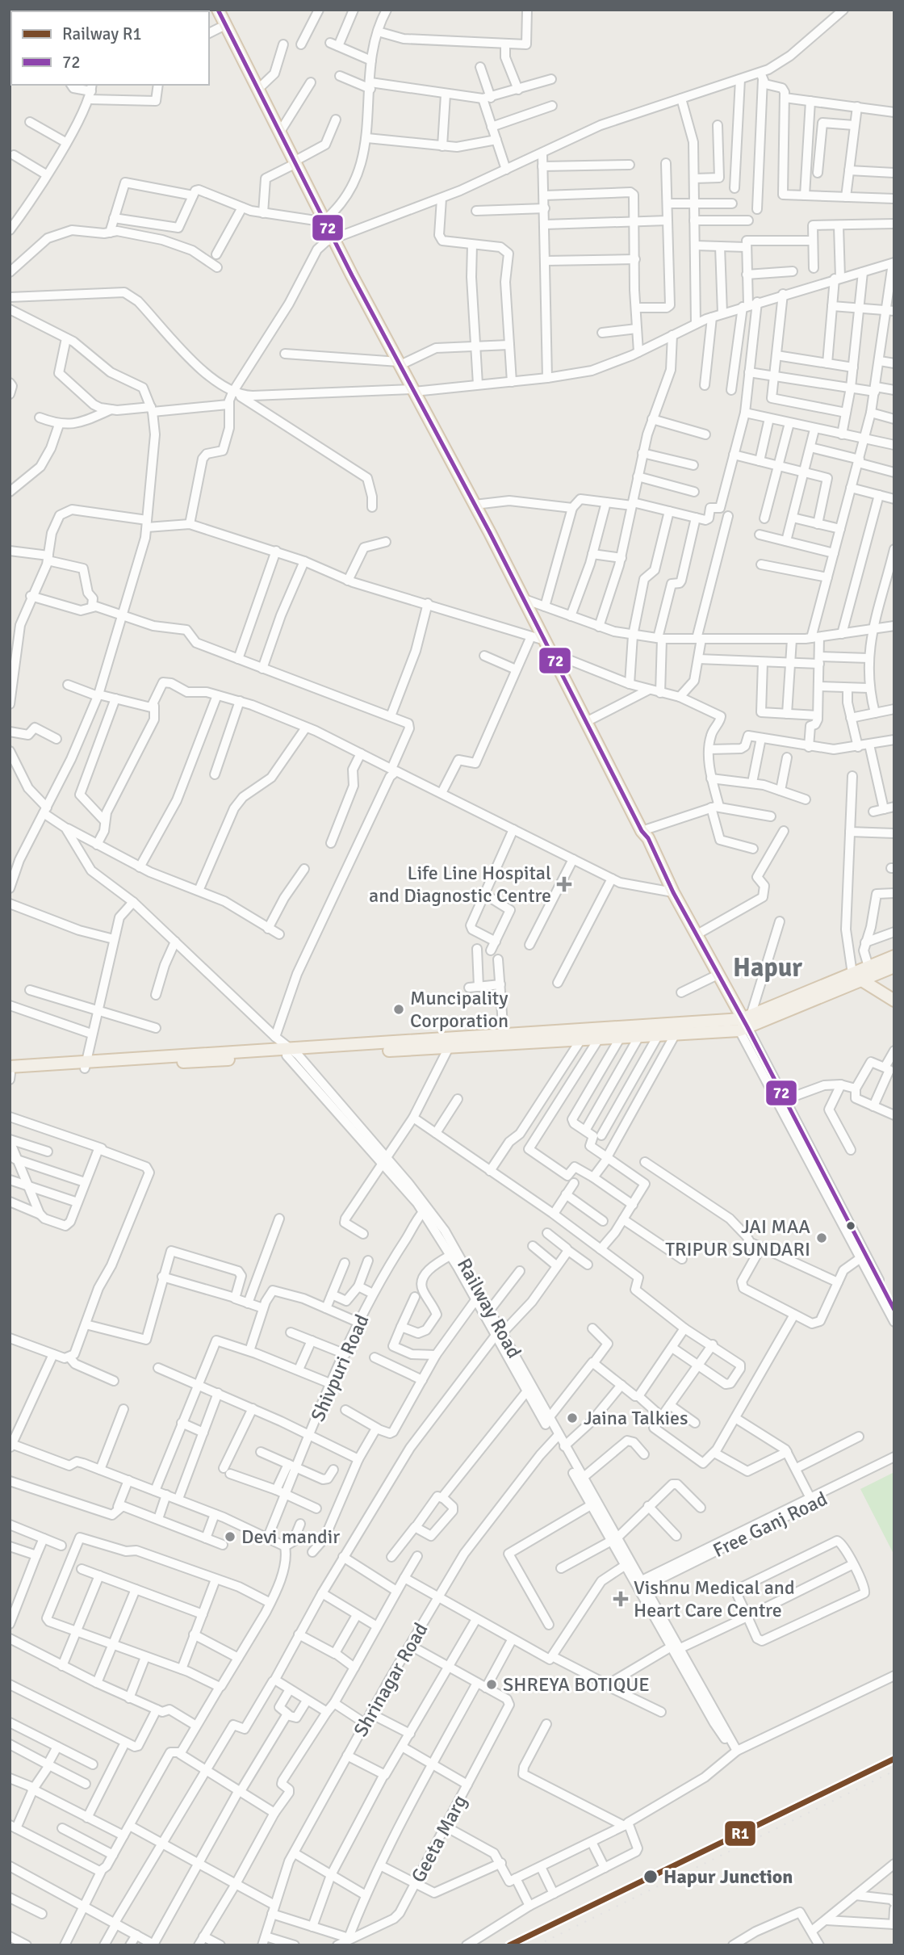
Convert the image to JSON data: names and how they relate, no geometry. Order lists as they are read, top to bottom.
{
  "streets": {
    "street": [
      "Railway Road",
      "Shivpuri Road",
      "Free Ganj Road",
      "Shrinagar Road",
      "Geeta Marg"
    ]
  },
  "crossings": [
    ["Railway Road", "Shivpuri Road"],
    ["Railway Road", "Shrinagar Road"]
  ],
  "districts": ["Hapur"],
  "places": {
    "health": ["Life Line Hospital and Diagnostic Centre", "Vishnu Medical and Heart Care Centre"],
    "other": [
      "Muncipality Corporation",
      "JAI MAA TRIPUR SUNDARI",
      "Jaina Talkies",
      "Devi mandir",
      "SHREYA BOTIQUE",
      "Hapur Junction"
    ]
  },
  "lines": ["transit line 72", "rail line R1"],
  "legend": ["Railway R1", "72"]
}
